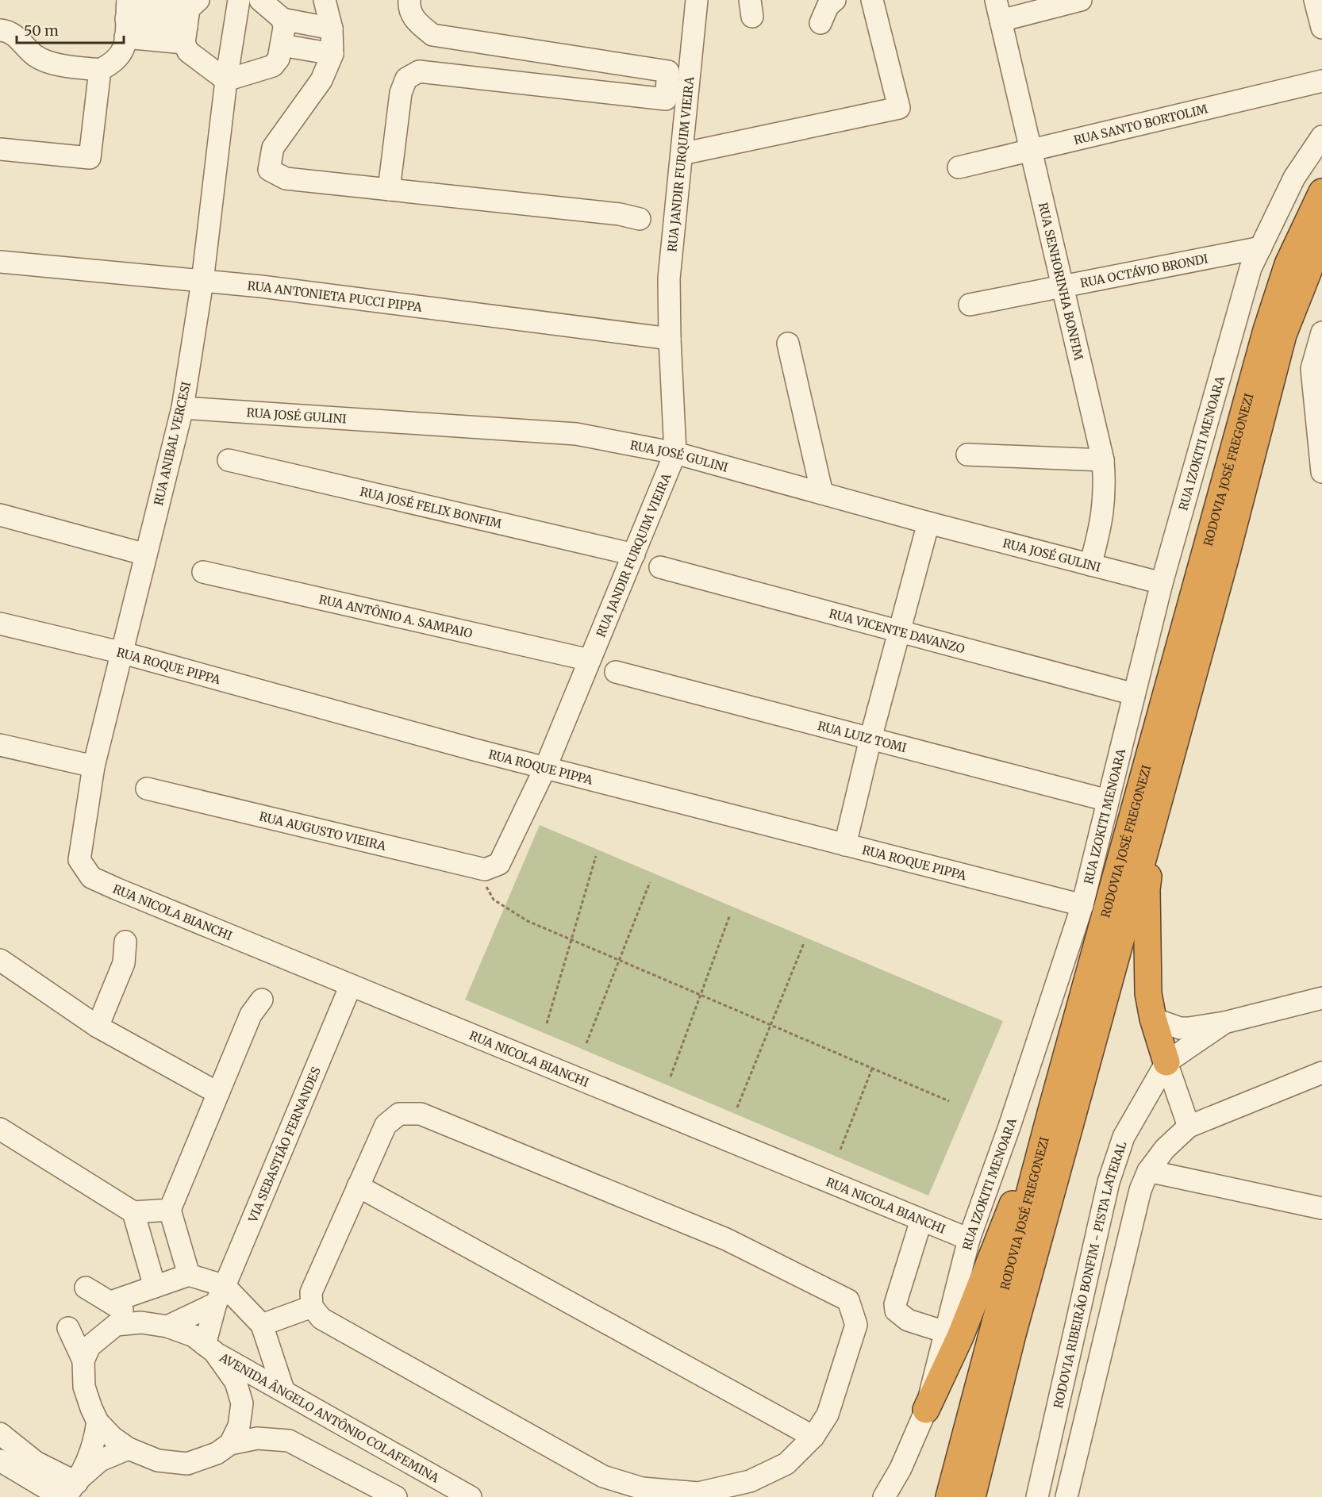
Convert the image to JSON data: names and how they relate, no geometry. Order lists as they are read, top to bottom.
{
  "streets": {
    "highway": ["RODOVIA JOSÉ FREGONEZI"],
    "street": [
      "RUA SANTO BORTOLIM",
      "RUA JANDIR FURQUIM VIEIRA",
      "RUA OCTÁVIO BRONDI",
      "RUA SENHORINHA BONFIM",
      "RUA ANTONIETA PUCCI PIPPA",
      "RUA JOSÉ GULINI",
      "RUA IZOKITI MENOARA",
      "RUA ANIBAL VERCESI",
      "RUA JOSÉ FELIX BONFIM",
      "RUA ANTÔNIO A. SAMPAIO",
      "RUA VICENTE DAVANZO",
      "RUA ROQUE PIPPA",
      "RUA LUIZ TOMI",
      "RUA AUGUSTO VIEIRA",
      "RUA NICOLA BIANCHI",
      "VIA SEBASTIÃO FERNANDES",
      "RODOVIA RIBEIRÃO BONFIM - PISTA LATERAL",
      "AVENIDA ÂNGELO ANTÔNIO COLAFEMINA"
    ]
  },
  "crossings": [
    ["RUA SANTO BORTOLIM", "RUA SENHORINHA BONFIM"],
    ["RUA JANDIR FURQUIM VIEIRA", "RUA ANTONIETA PUCCI PIPPA"],
    ["RUA JANDIR FURQUIM VIEIRA", "RUA JOSÉ GULINI"],
    ["RUA JANDIR FURQUIM VIEIRA", "RUA JOSÉ FELIX BONFIM"],
    ["RUA JANDIR FURQUIM VIEIRA", "RUA ANTÔNIO A. SAMPAIO"],
    ["RUA JANDIR FURQUIM VIEIRA", "RUA ROQUE PIPPA"],
    ["RUA JANDIR FURQUIM VIEIRA", "RUA AUGUSTO VIEIRA"],
    ["RUA OCTÁVIO BRONDI", "RUA SENHORINHA BONFIM"],
    ["RUA OCTÁVIO BRONDI", "RUA IZOKITI MENOARA"],
    ["RUA SENHORINHA BONFIM", "RUA JOSÉ GULINI"],
    ["RUA ANTONIETA PUCCI PIPPA", "RUA ANIBAL VERCESI"],
    ["RUA JOSÉ GULINI", "RUA IZOKITI MENOARA"],
    ["RUA JOSÉ GULINI", "RUA ANIBAL VERCESI"],
    ["RUA IZOKITI MENOARA", "RUA VICENTE DAVANZO"],
    ["RUA IZOKITI MENOARA", "RUA ROQUE PIPPA"],
    ["RUA IZOKITI MENOARA", "RUA LUIZ TOMI"],
    ["RUA IZOKITI MENOARA", "RUA NICOLA BIANCHI"],
    ["RUA ANIBAL VERCESI", "RUA ROQUE PIPPA"],
    ["RUA ANIBAL VERCESI", "RUA NICOLA BIANCHI"],
    ["RUA NICOLA BIANCHI", "VIA SEBASTIÃO FERNANDES"],
    ["VIA SEBASTIÃO FERNANDES", "AVENIDA ÂNGELO ANTÔNIO COLAFEMINA"]
  ],
  "scale_bar": "50 m"
}
